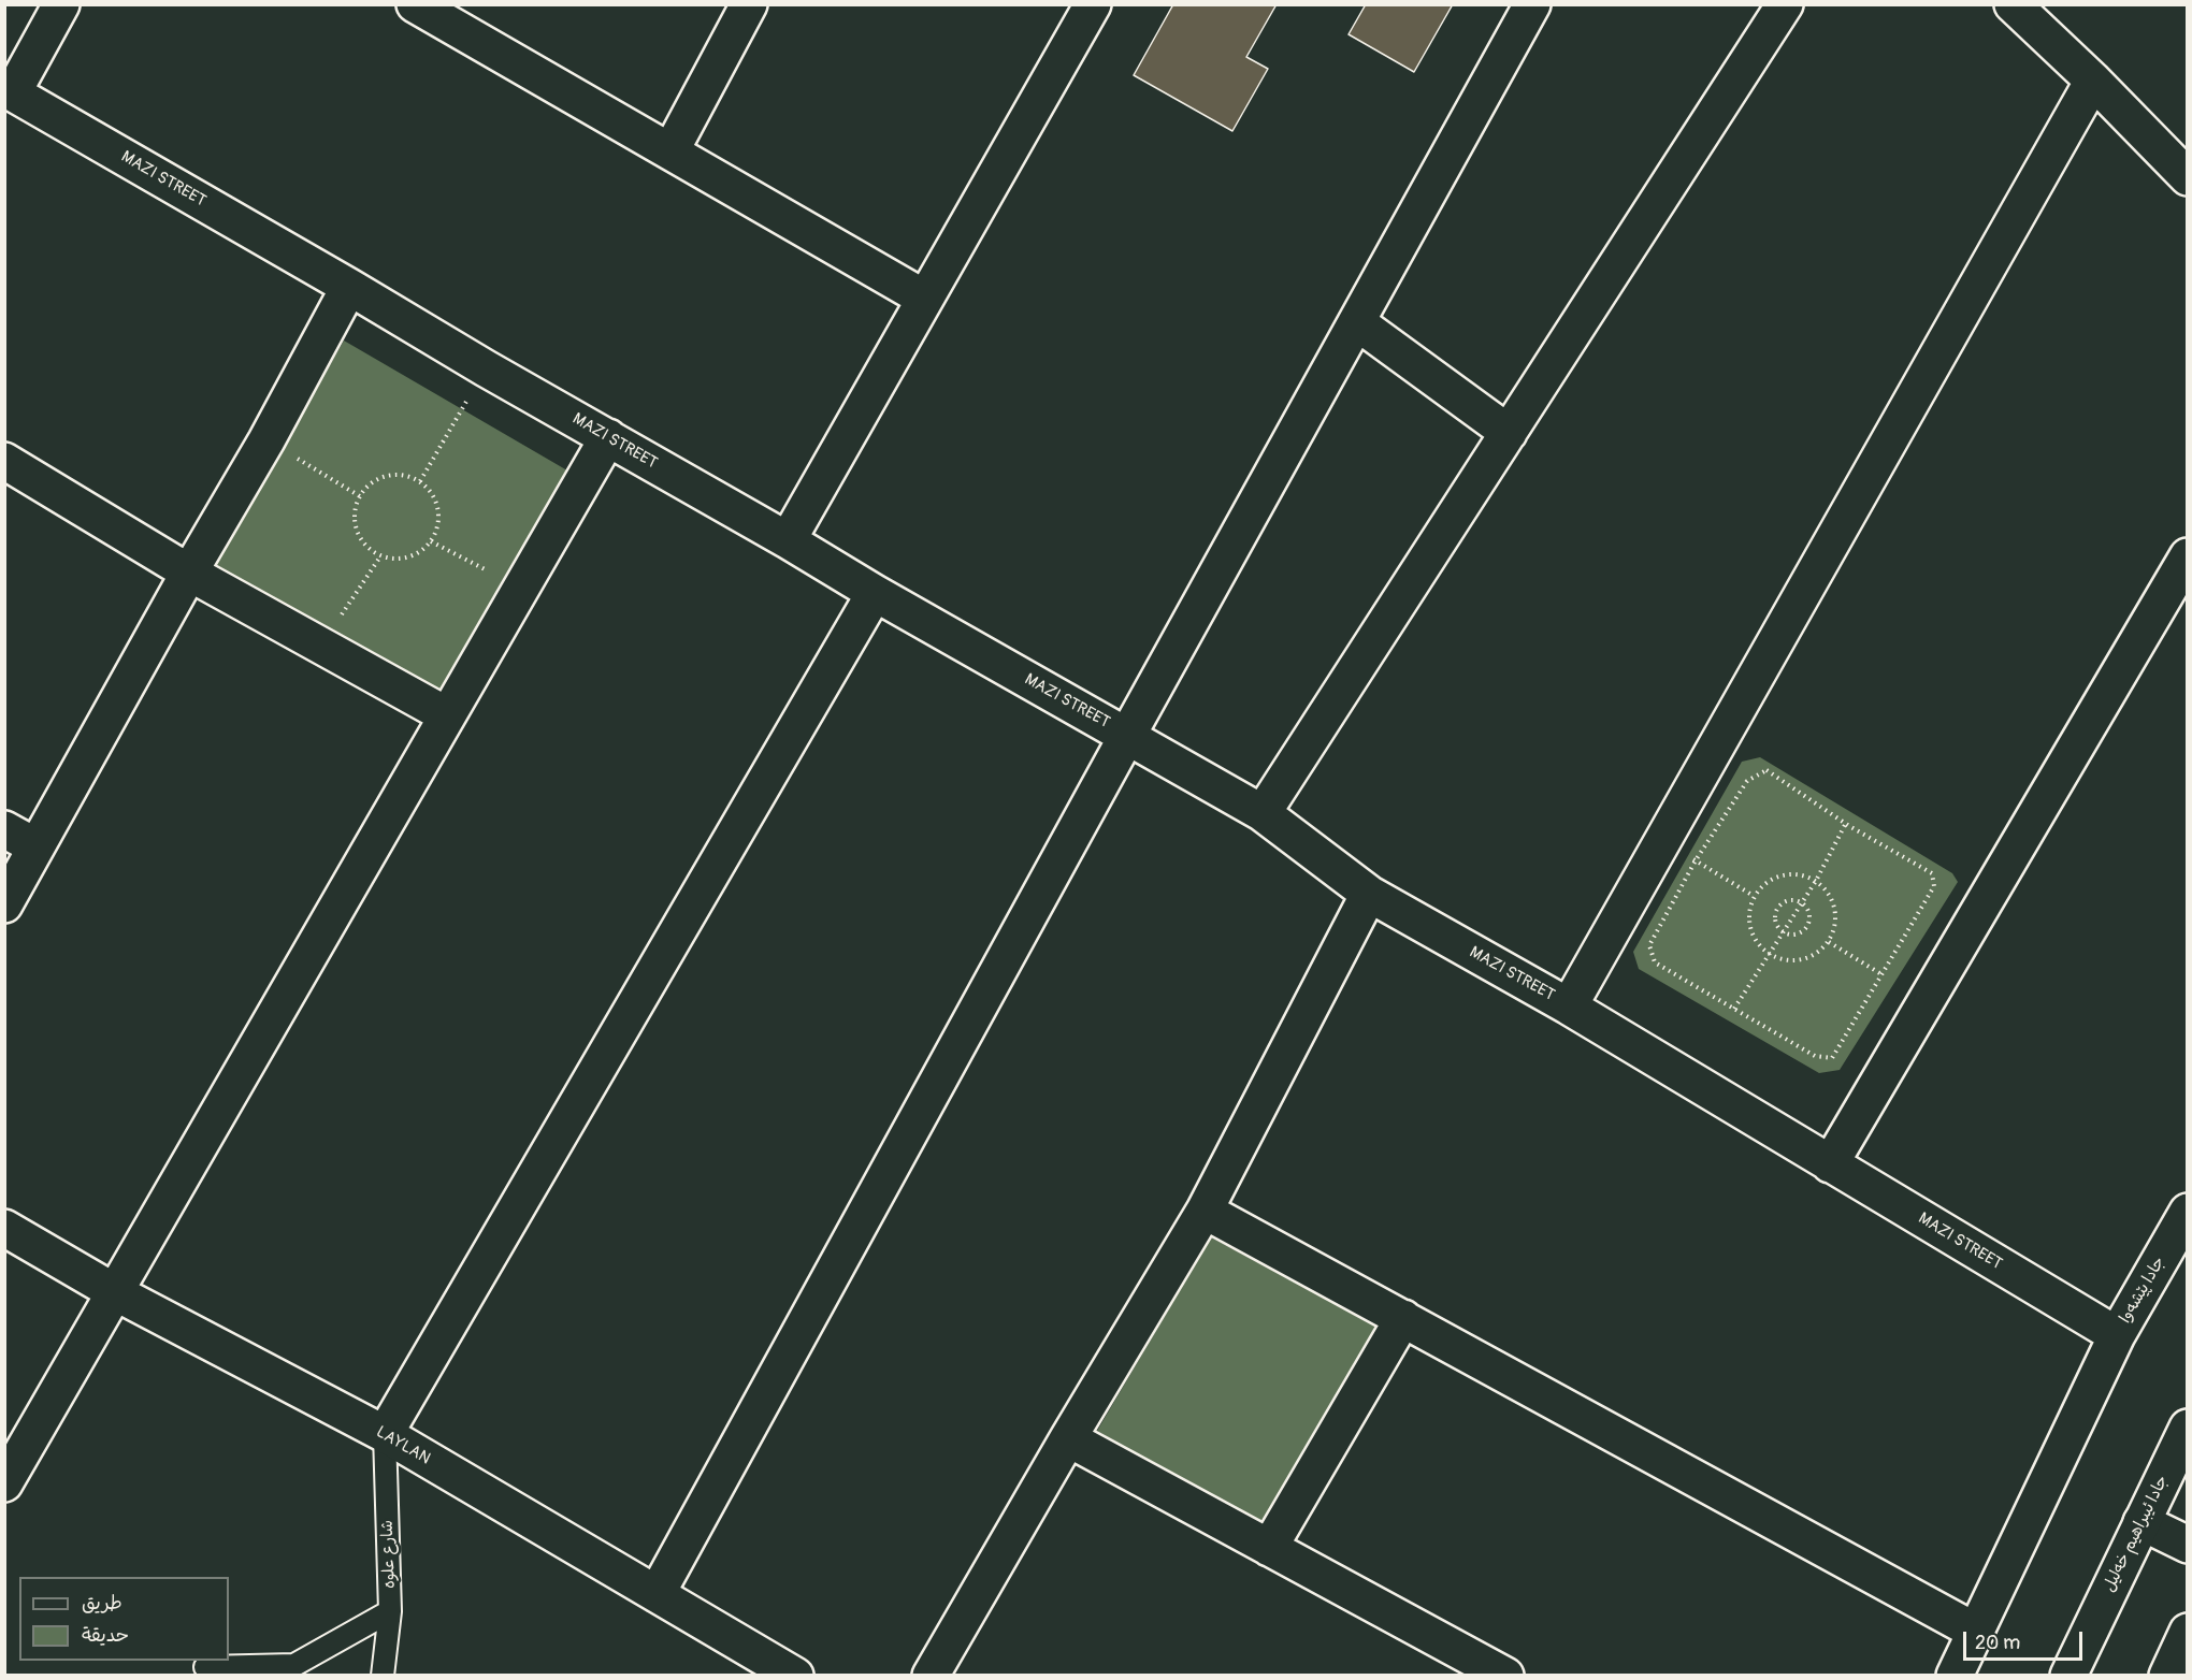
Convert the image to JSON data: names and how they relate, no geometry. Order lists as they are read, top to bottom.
{
  "streets": {
    "main road": [
      "MAZI STREET",
      "جادا پێشەوا",
      "LAYLAN",
      "جادا ئیبراهیم خەلیل"
    ],
    "lane": ["شارع علوه"]
  },
  "crossings": [
    ["MAZI STREET", "جادا پێشەوا"],
    ["LAYLAN", "شارع علوه"]
  ],
  "legend": ["طريق", "حديقة"],
  "scale_bar": "20 m"
}
